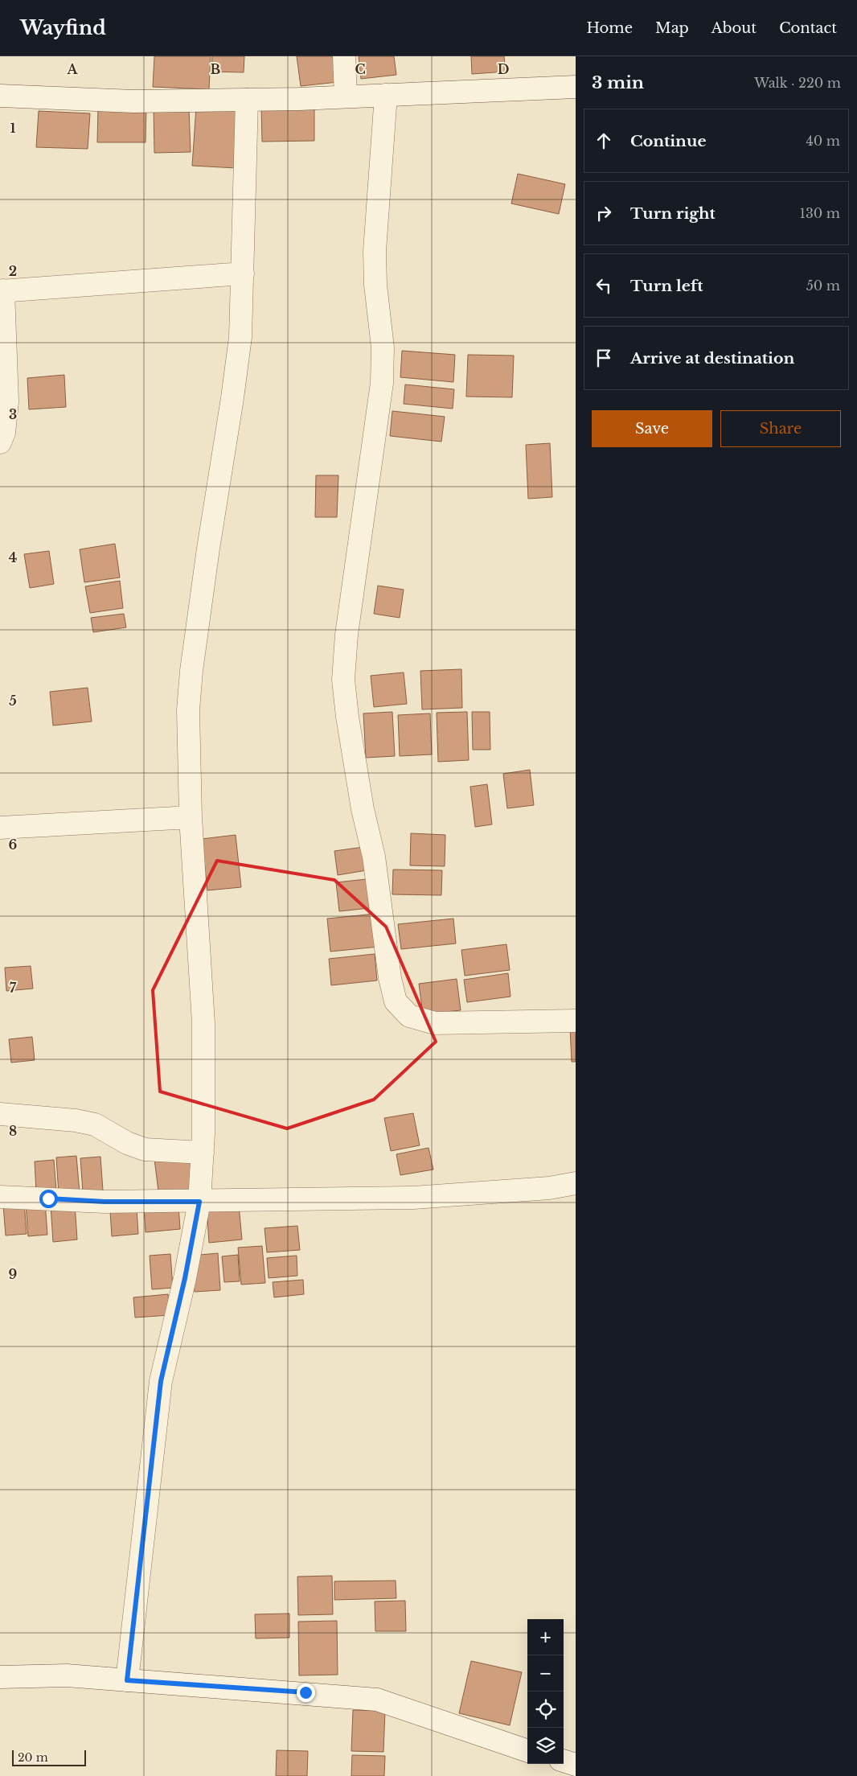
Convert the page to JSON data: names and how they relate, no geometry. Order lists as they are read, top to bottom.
{
  "scale_bar": "20 m",
  "page": {
    "header": "Wayfind",
    "nav": [
      "Home",
      "Map",
      "About",
      "Contact"
    ],
    "heading": ["3 min", "Walk · 220 m"],
    "list": [
      ["Continue", "40 m"],
      ["Turn right", "130 m"],
      ["Turn left", "50 m"],
      "Arrive at destination"
    ],
    "buttons": ["Save", "Share"],
    "map_buttons": ["+", "−"],
    "scale": "20 m"
  },
  "grid": {
    "columns": [
      "A",
      "B",
      "C",
      "D"
    ],
    "rows": [
      "1",
      "2",
      "3",
      "4",
      "5",
      "6",
      "7",
      "8",
      "9"
    ]
  }
}
